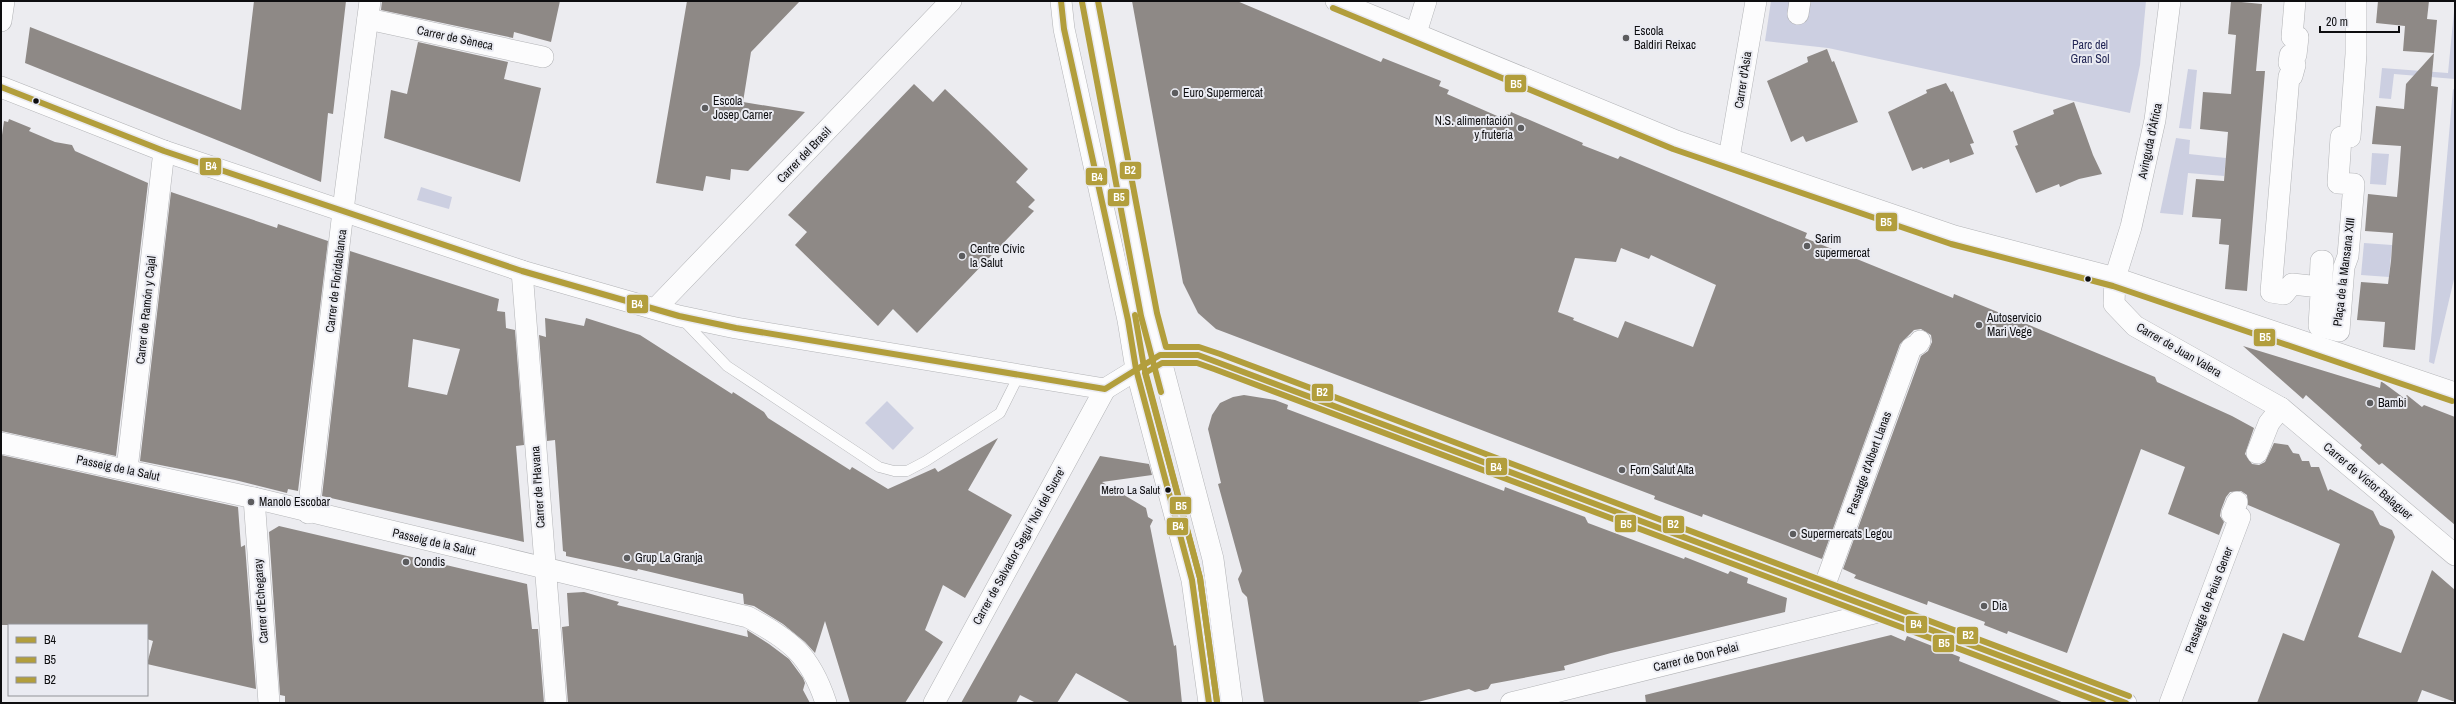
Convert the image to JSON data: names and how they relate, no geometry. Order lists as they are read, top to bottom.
{
  "streets": {
    "street": [
      "Carrer de Sèneca",
      "Carrer d'Àsia",
      "Avinguda d'Àfrica",
      "Carrer del Brasil",
      "Plaça de la Mansana XIII",
      "Carrer de Floridablanca",
      "Carrer de Ramón y Cajal",
      "Carrer de Juan Valera",
      "Passatge d'Albert Llanas",
      "Passeig de la Salut",
      "Carrer de Víctor Balaguer",
      "Carrer de l'Havana",
      "Carrer de Salvador Seguí 'Noi del Sucre'",
      "Passatge de Peius Gener",
      "Carrer d'Echegaray",
      "Carrer de Don Pelai"
    ]
  },
  "crossings": [
    ["Carrer de Sèneca", "Carrer de Floridablanca"],
    ["Avinguda d'Àfrica", "Carrer de Juan Valera"],
    ["Carrer de Floridablanca", "Passeig de la Salut"],
    ["Carrer de Ramón y Cajal", "Passeig de la Salut"],
    ["Carrer de Juan Valera", "Carrer de Víctor Balaguer"],
    ["Passeig de la Salut", "Carrer de l'Havana"],
    ["Passeig de la Salut", "Carrer d'Echegaray"]
  ],
  "parks": ["Parc del Gran Sol"],
  "places": [
    "Escola Baldiri Reixac",
    "Euro Supermercat",
    "Escola Josep Carner",
    "N.S. alimentación y frutería",
    "Sarim supermercat",
    "Centre Cívic la Salut",
    "Autoservicio Mari Vege",
    "Bambi",
    "Forn Salut Alta",
    "Metro La Salut",
    "Manolo Escobar",
    "Supermercats Legou",
    "Grup La Granja",
    "Condis",
    "Dia"
  ],
  "lines": ["transit line B4", "transit line B2", "transit line B5"],
  "legend": ["B4", "B5", "B2"],
  "scale_bar": "20 m"
}
